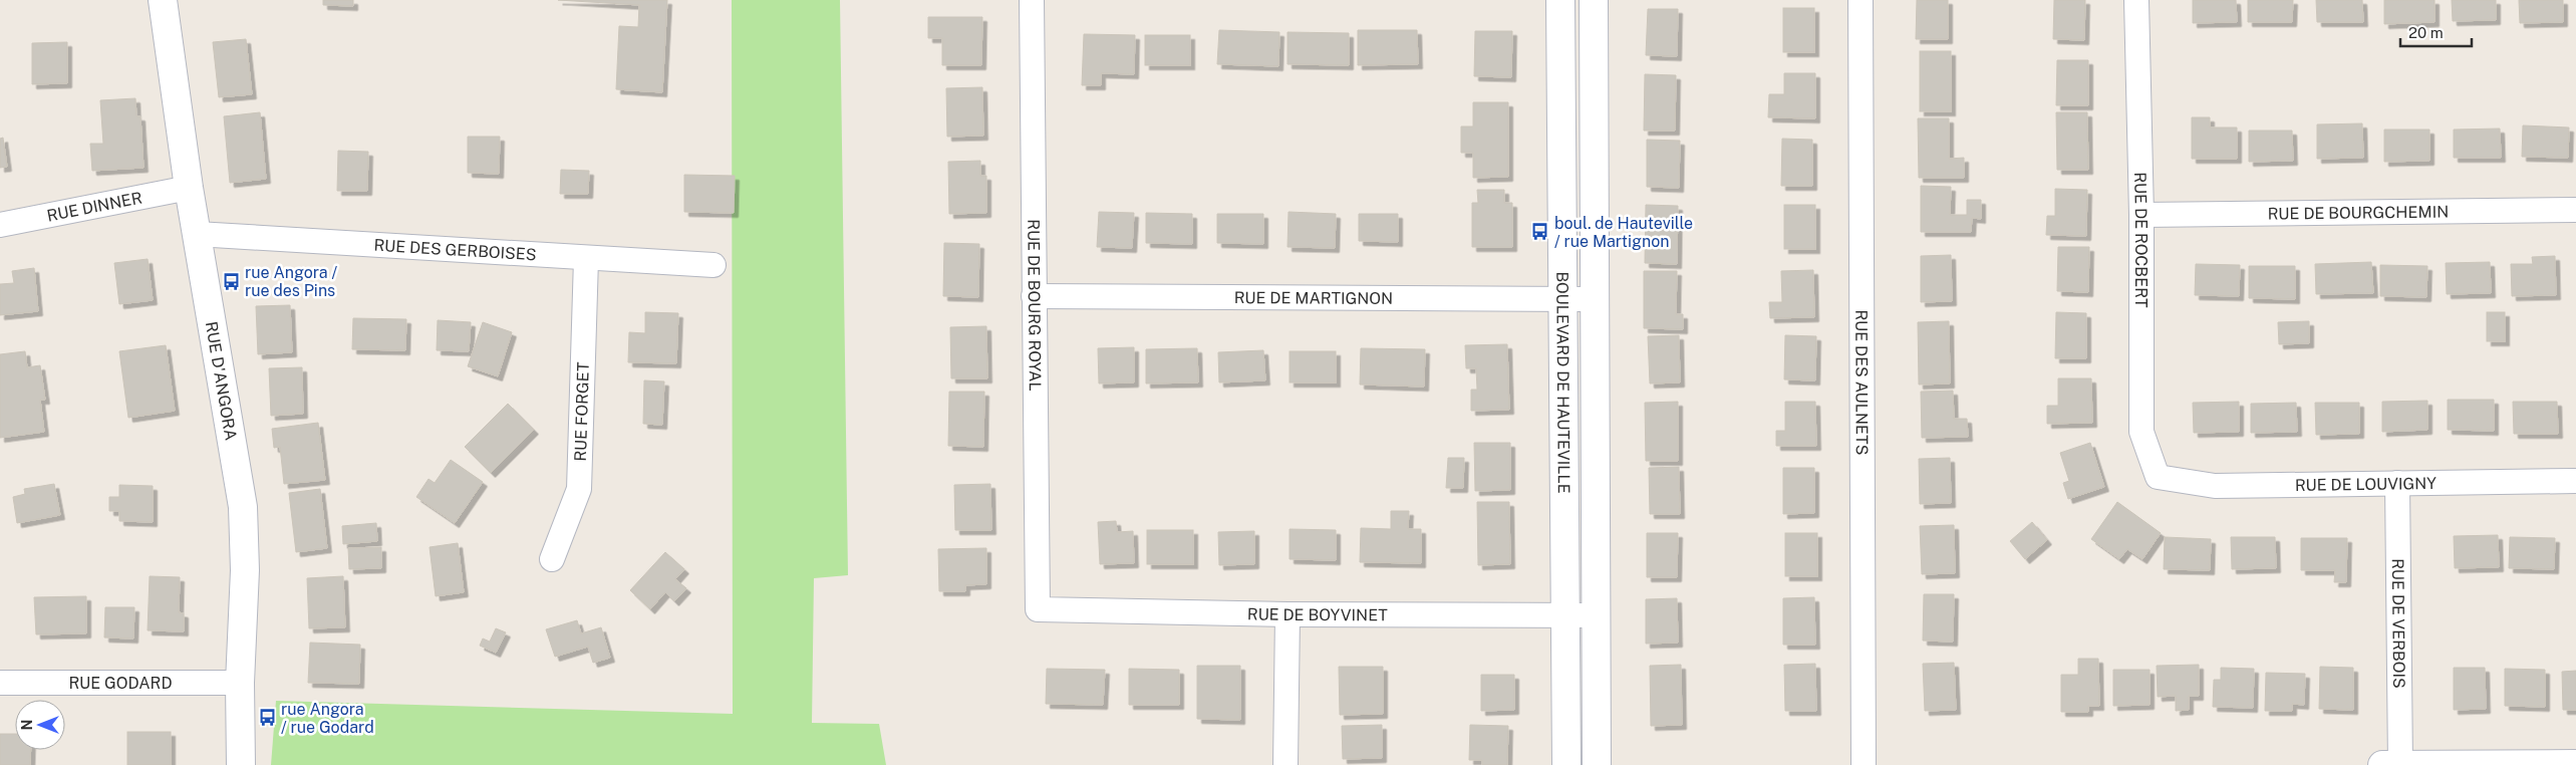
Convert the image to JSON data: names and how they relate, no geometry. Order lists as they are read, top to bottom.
{
  "streets": {
    "street": [
      "RUE DINNER",
      "RUE DE BOURGCHEMIN",
      "RUE DE ROCBERT",
      "RUE DES GERBOISES",
      "RUE DE MARTIGNON",
      "RUE DE BOURG ROYAL",
      "RUE D'ANGORA",
      "BOULEVARD DE HAUTEVILLE",
      "RUE DES AULNETS",
      "RUE FORGET",
      "RUE DE LOUVIGNY",
      "RUE DE BOYVINET",
      "RUE DE VERBOIS",
      "RUE GODARD"
    ]
  },
  "crossings": [
    ["RUE DINNER", "RUE D'ANGORA"],
    ["RUE DE BOURGCHEMIN", "RUE DE ROCBERT"],
    ["RUE DE ROCBERT", "RUE DE LOUVIGNY"],
    ["RUE DES GERBOISES", "RUE D'ANGORA"],
    ["RUE DES GERBOISES", "RUE FORGET"],
    ["RUE DE MARTIGNON", "RUE DE BOURG ROYAL"],
    ["RUE DE MARTIGNON", "BOULEVARD DE HAUTEVILLE"],
    ["RUE DE BOURG ROYAL", "RUE DE BOYVINET"],
    ["RUE D'ANGORA", "RUE GODARD"],
    ["BOULEVARD DE HAUTEVILLE", "RUE DE BOYVINET"],
    ["RUE DE LOUVIGNY", "RUE DE VERBOIS"]
  ],
  "places": {
    "bus stop": ["boul. de Hauteville / rue Martignon", "rue Angora / rue des Pins", "rue Angora / rue Godard"]
  },
  "scale_bar": "20 m",
  "north": "left"
}
